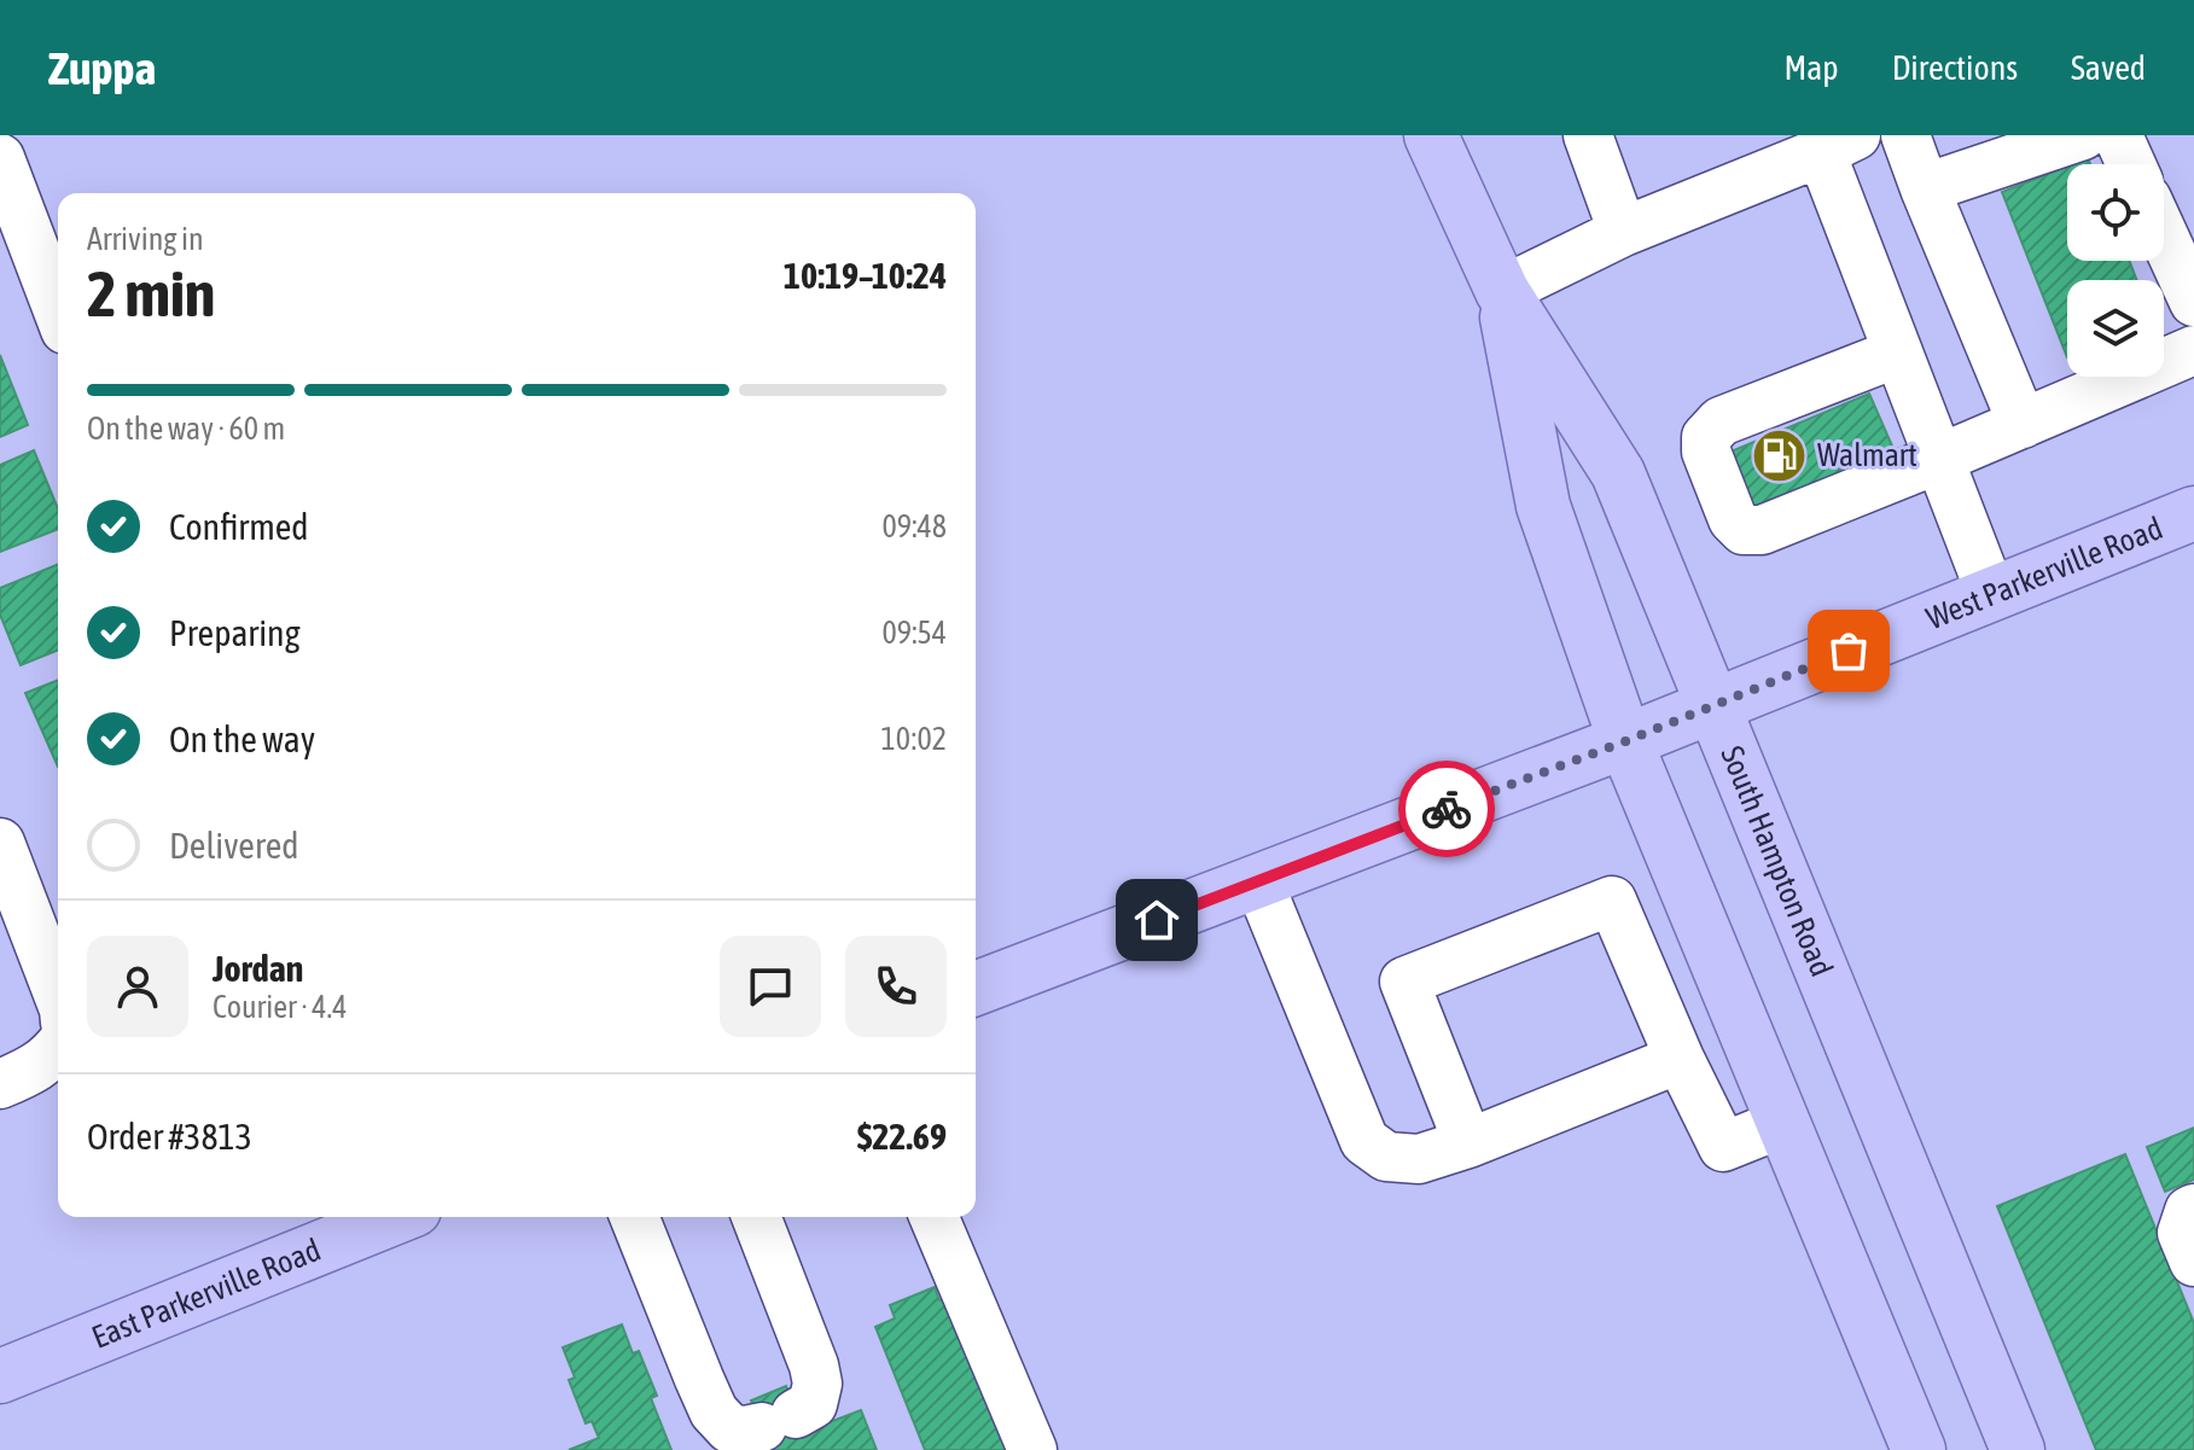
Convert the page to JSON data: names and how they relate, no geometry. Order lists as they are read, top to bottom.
{
  "streets": {
    "main road": ["West Parkerville Road", "South Hampton Road", "East Parkerville Road"]
  },
  "crossings": [
    ["West Parkerville Road", "South Hampton Road"]
  ],
  "places": {
    "fuel station": ["Walmart"]
  },
  "page": {
    "header": "Zuppa",
    "nav": ["Map", "Directions", "Saved"],
    "heading": ["2 min", "Arriving in", "10:19–10:24"],
    "panel": [
      "Jordan",
      "Courier · 4.4",
      "Order #3813",
      "$22.69"
    ],
    "bar": "On the way · 60 m",
    "list": [
      ["Confirmed", "09:48"],
      ["Preparing", "09:54"],
      ["On the way", "10:02"],
      "Delivered"
    ]
  }
}
